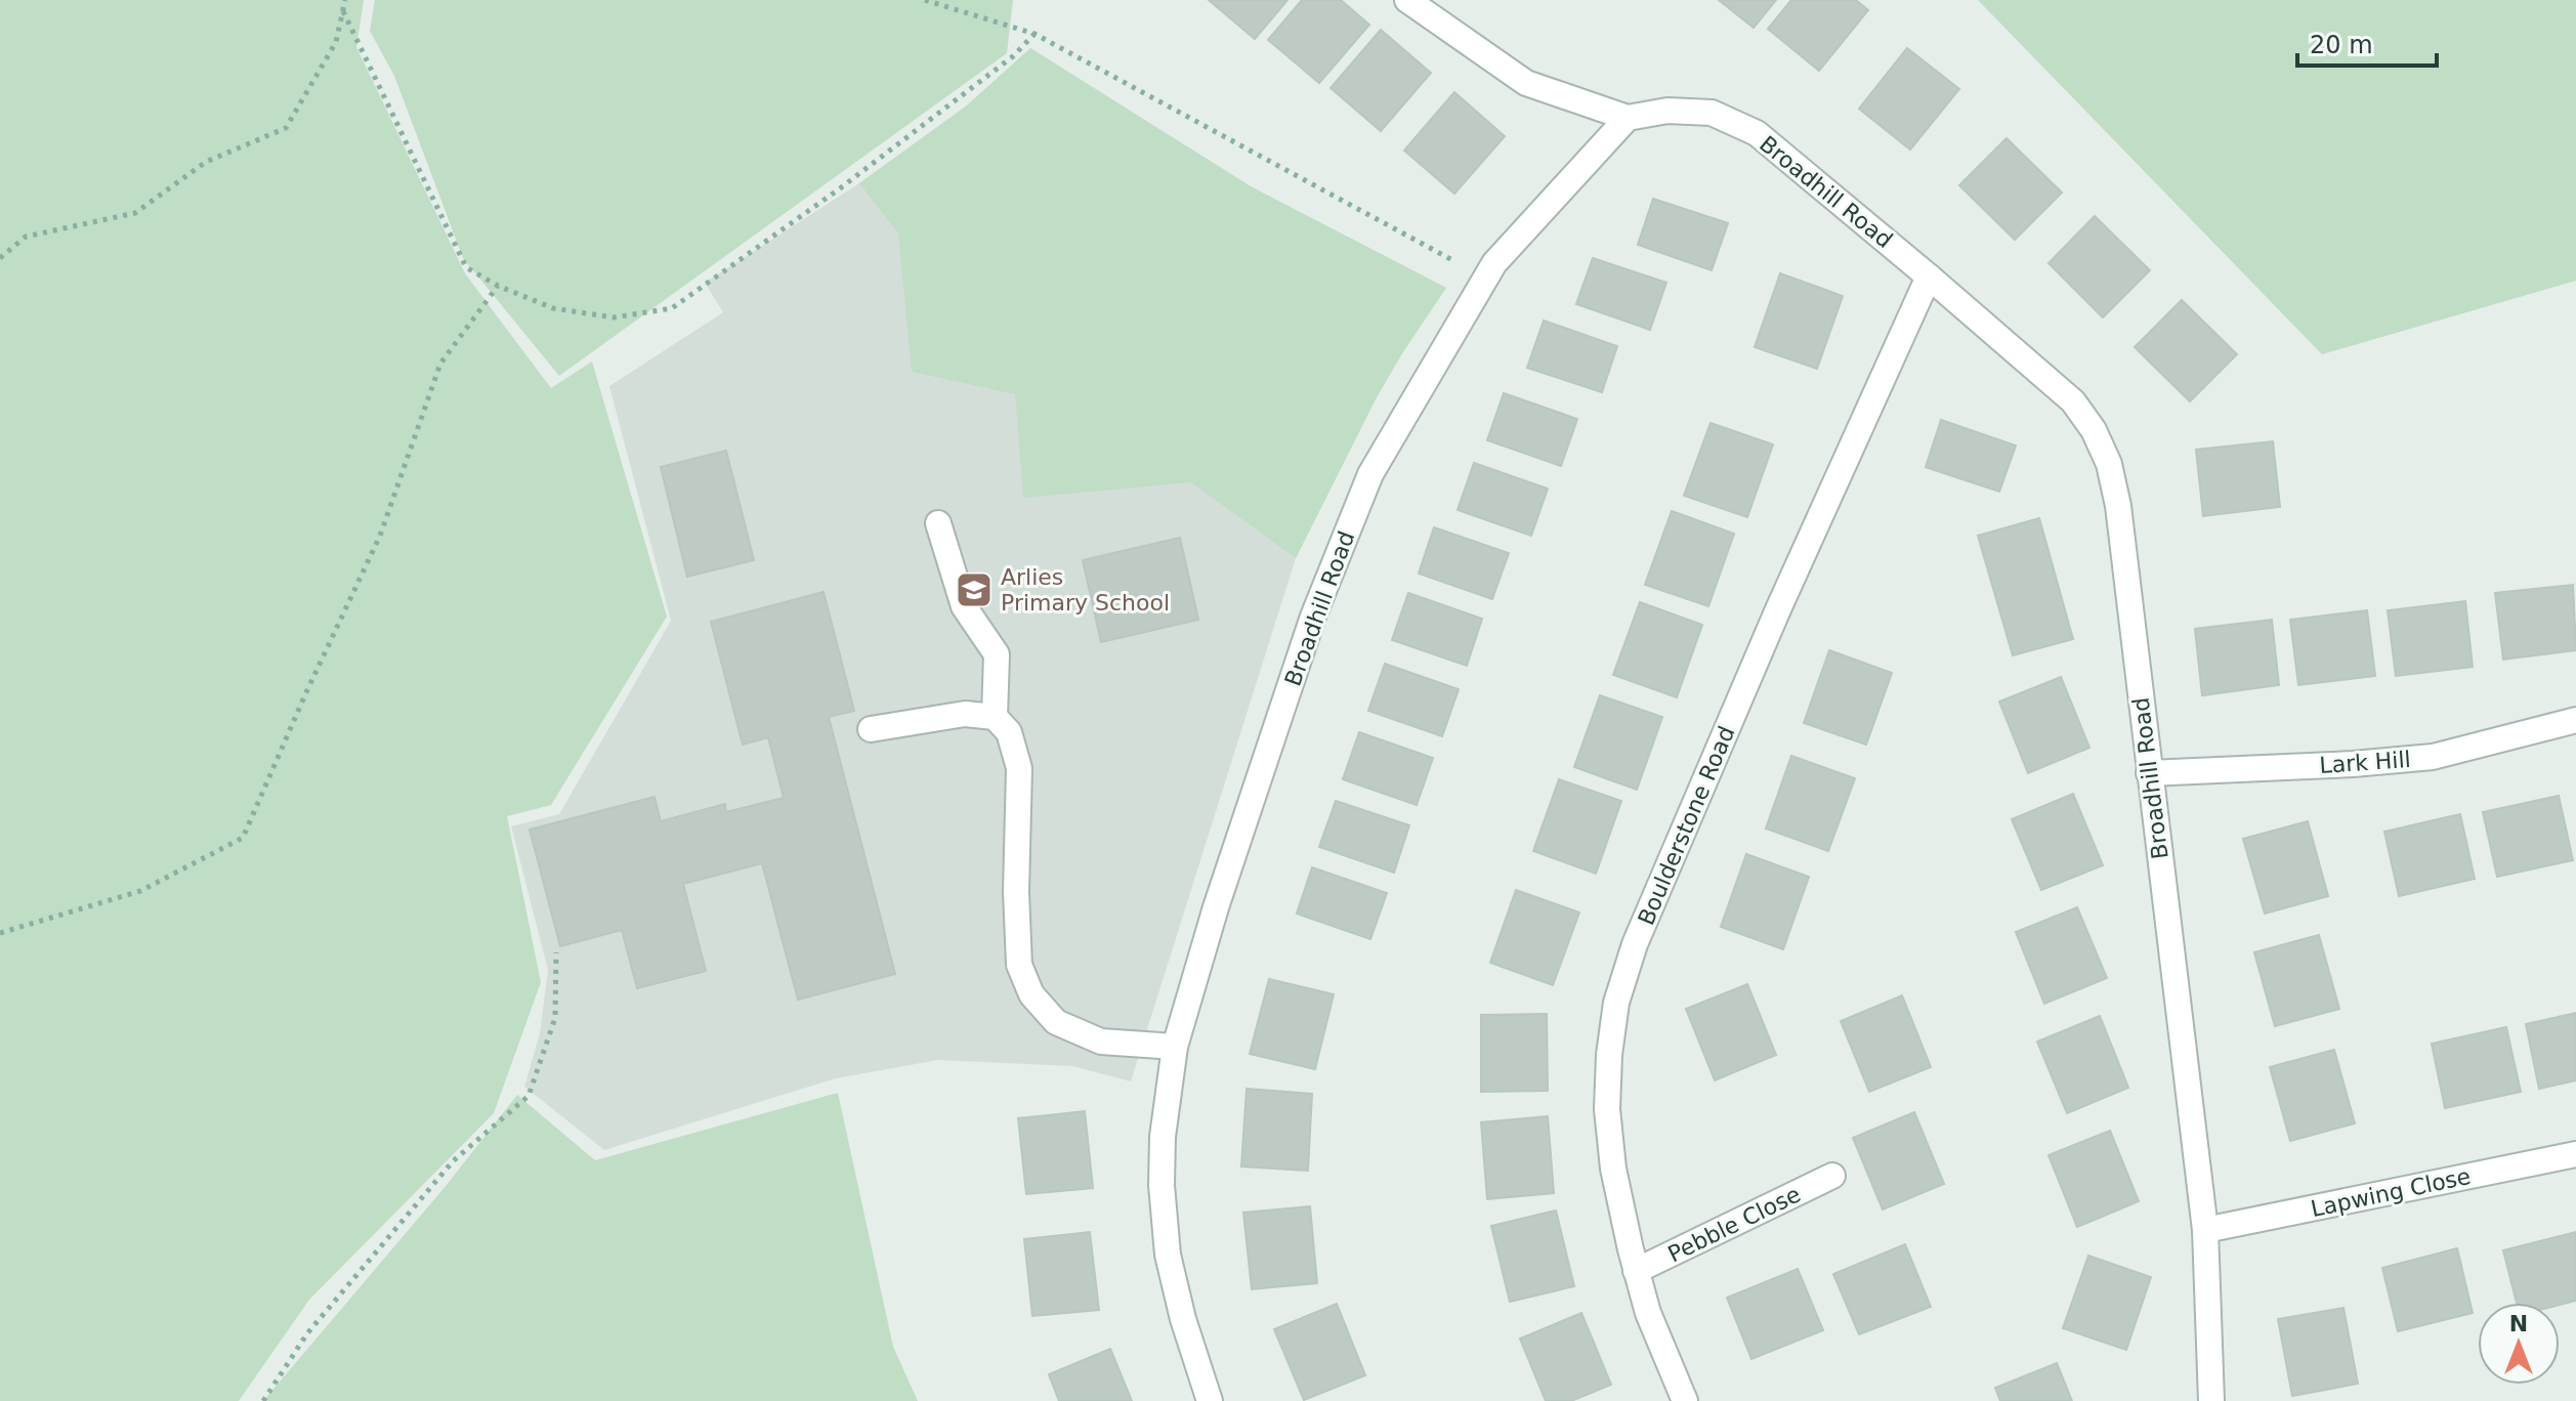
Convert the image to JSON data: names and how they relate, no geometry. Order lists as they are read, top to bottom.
{
  "streets": {
    "street": [
      "Broadhill Road",
      "Lark Hill",
      "Boulderstone Road",
      "Lapwing Close",
      "Pebble Close"
    ]
  },
  "crossings": [
    ["Broadhill Road", "Lark Hill"],
    ["Broadhill Road", "Boulderstone Road"],
    ["Broadhill Road", "Lapwing Close"],
    ["Boulderstone Road", "Pebble Close"]
  ],
  "places": {
    "school or university": ["Arlies Primary School"]
  },
  "scale_bar": "20 m",
  "north": "top"
}
